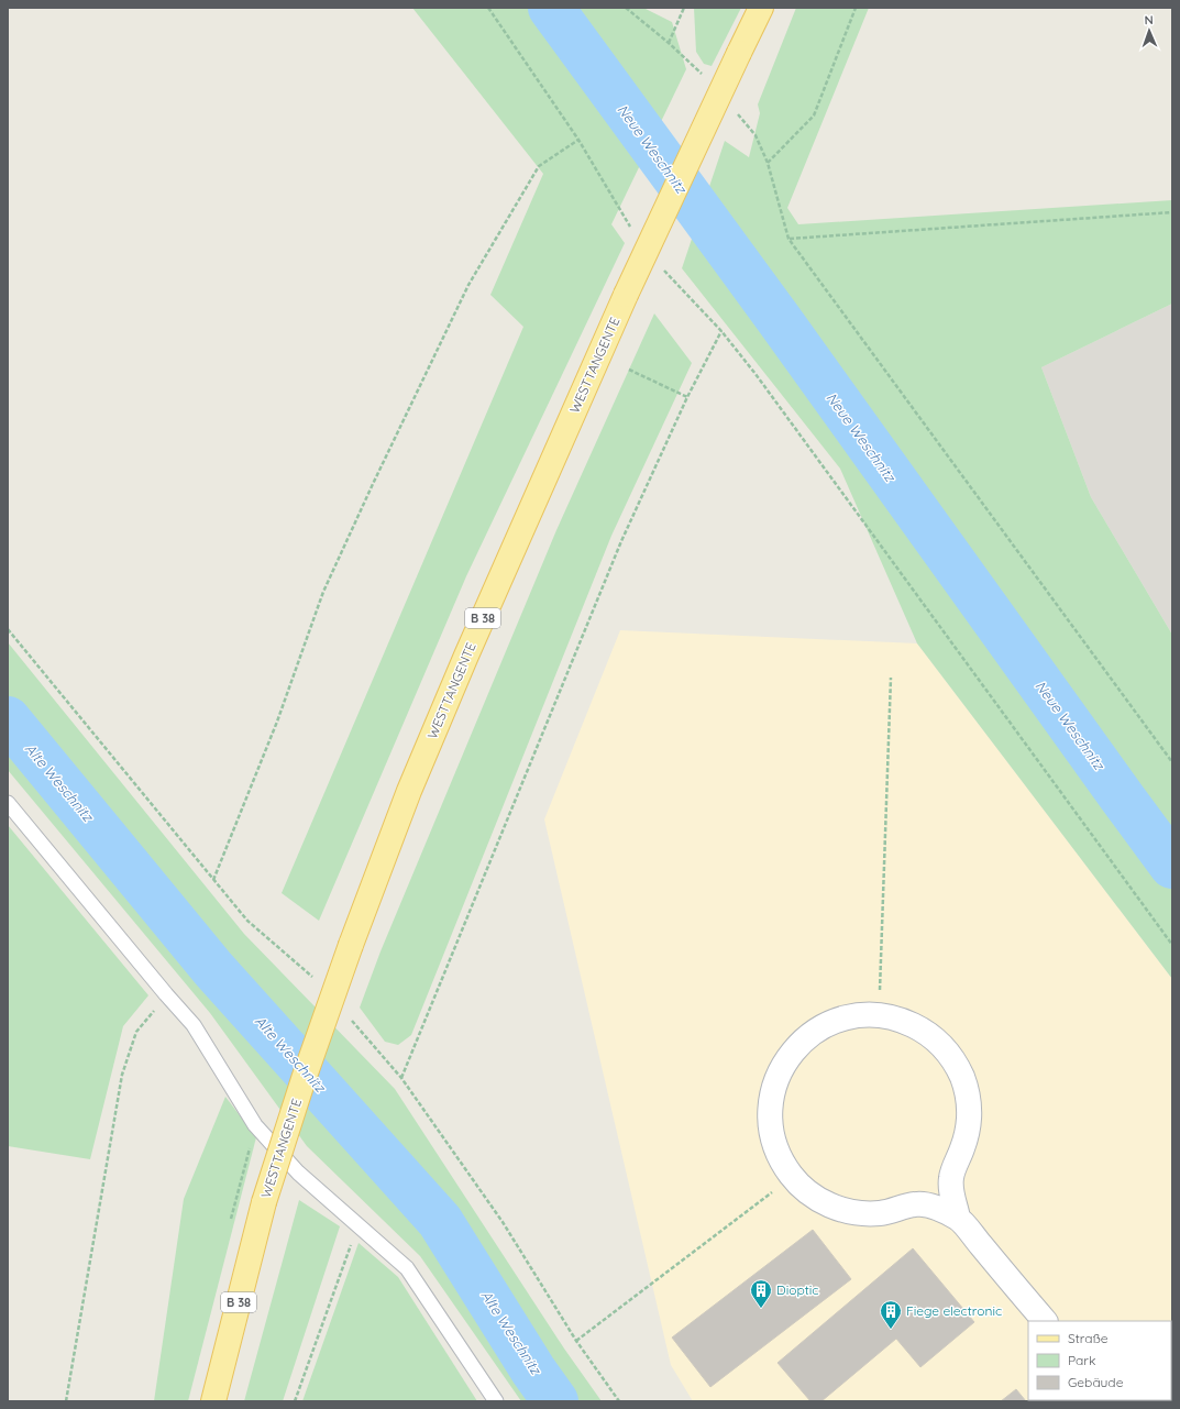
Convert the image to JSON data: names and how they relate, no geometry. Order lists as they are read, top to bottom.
{
  "streets": {
    "main road": ["WESTTANGENTE", "B 38"]
  },
  "water": ["Neue Weschnitz", "Alte Weschnitz"],
  "places": {
    "building": ["Dioptic", "Fiege electronic"]
  },
  "legend": ["Straße", "Park", "Gebäude"],
  "north": "top"
}
